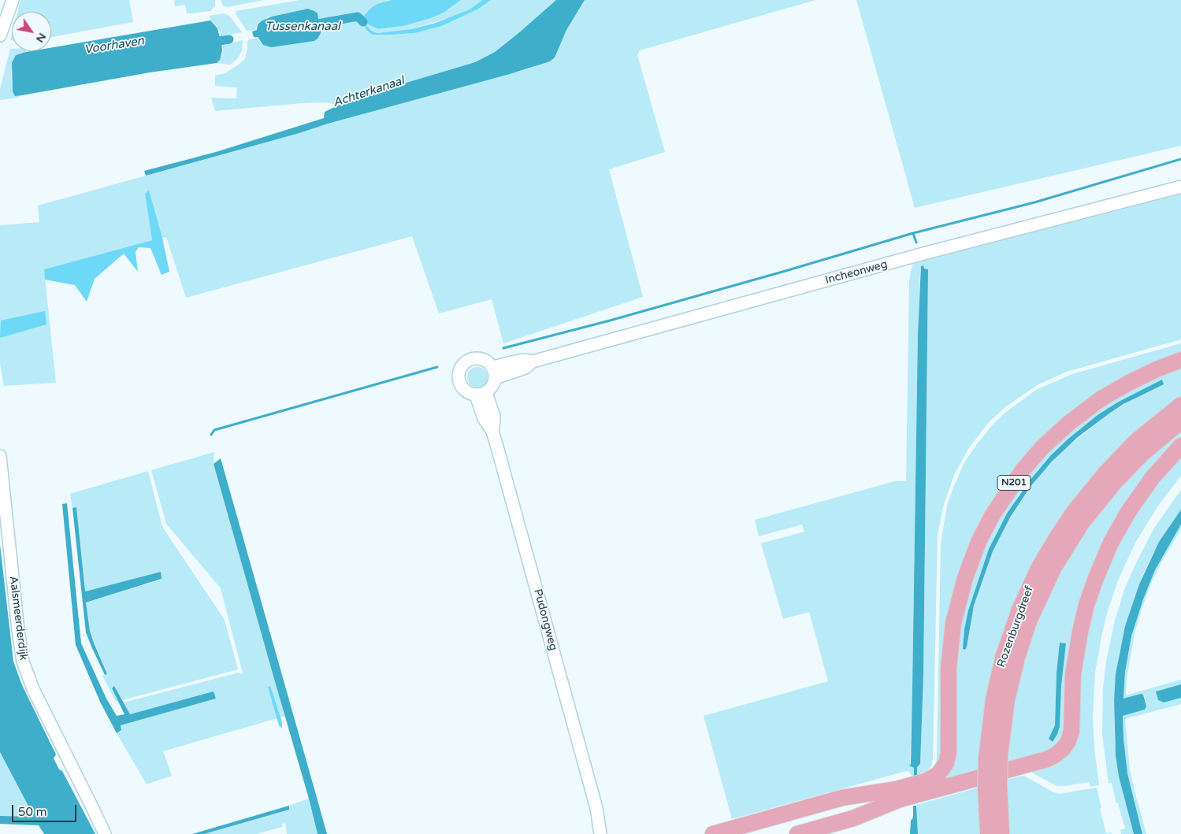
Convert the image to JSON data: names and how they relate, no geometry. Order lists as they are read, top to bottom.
{
  "streets": {
    "highway": ["N201", "Rozenburgdreef"],
    "street": ["Incheonweg", "Aalsmeerderdijk", "Pudongweg"]
  },
  "crossings": [
    ["Incheonweg", "Pudongweg"]
  ],
  "water": ["Tussenkanaal", "Voorhaven", "Achterkanaal"],
  "scale_bar": "50 m",
  "north": "bottom right"
}
